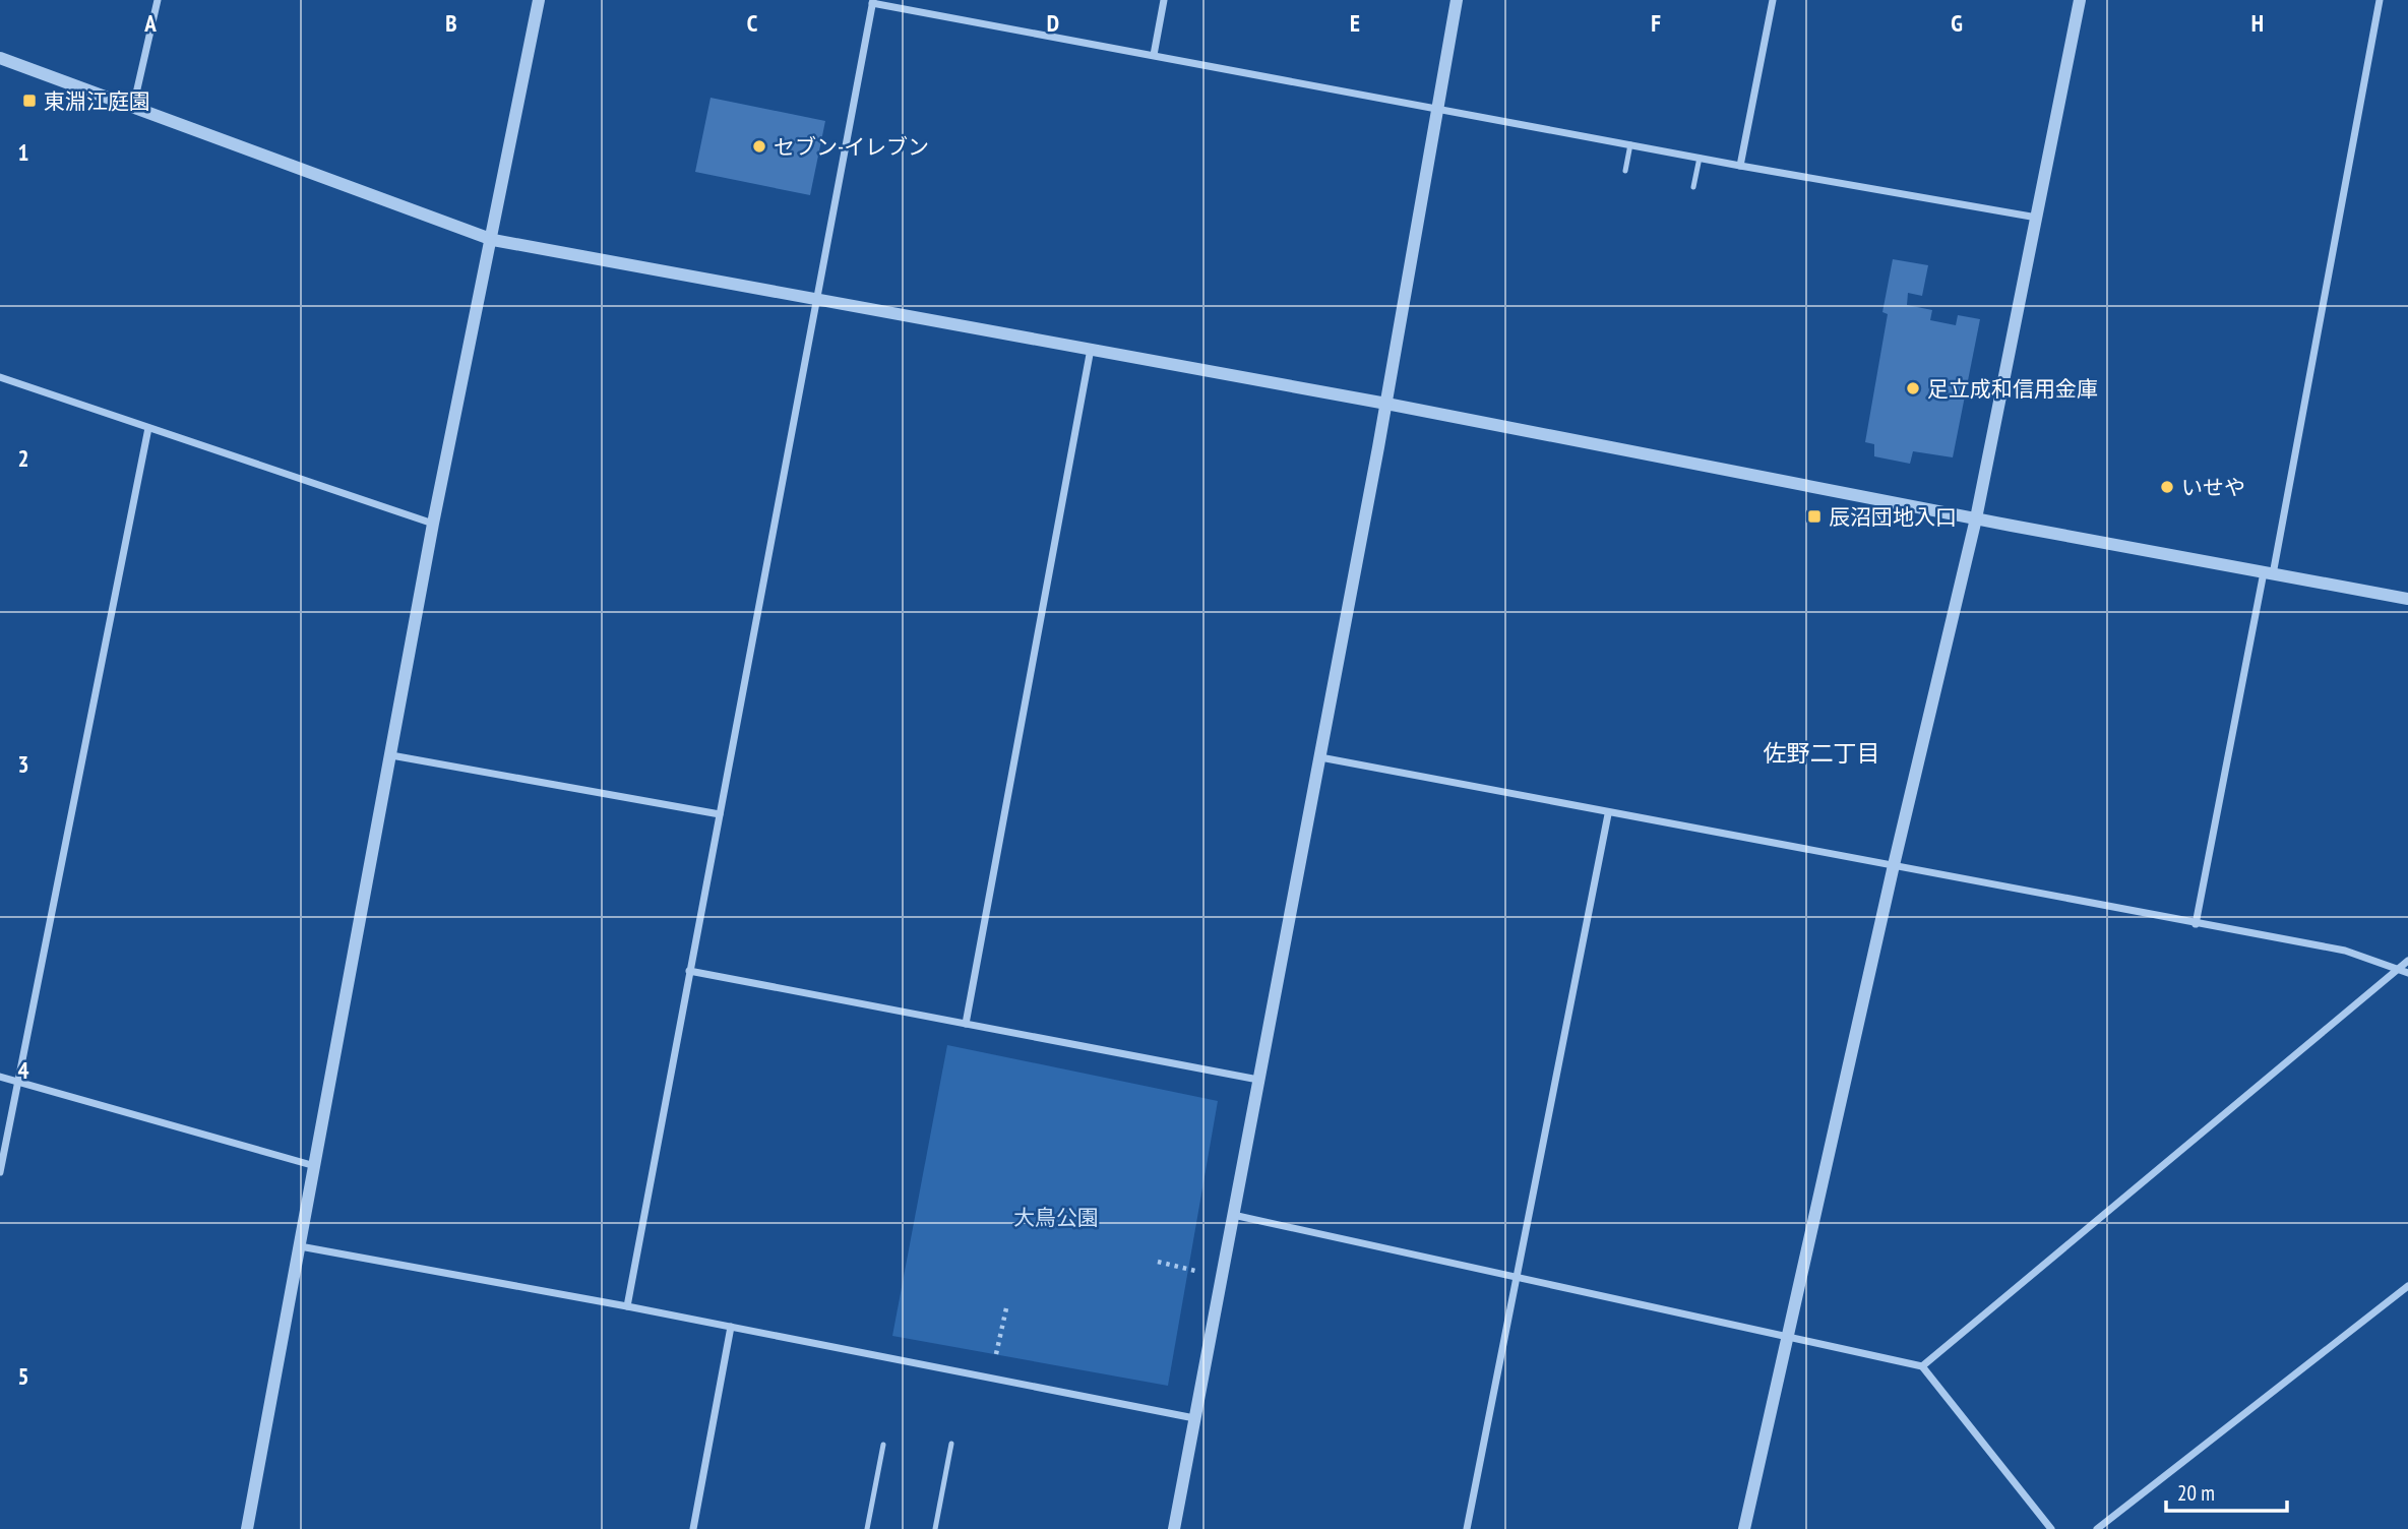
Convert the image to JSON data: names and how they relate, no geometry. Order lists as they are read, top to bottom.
{
  "districts": ["佐野二丁目"],
  "parks": ["大鳥公園"],
  "places": {
    "transit": ["東淵江庭園", "辰沼団地入口"],
    "other": ["セブン-イレブン", "足立成和信用金庫", "いせや"]
  },
  "scale_bar": "20 m",
  "grid": {
    "columns": [
      "A",
      "B",
      "C",
      "D",
      "E",
      "F",
      "G",
      "H"
    ],
    "rows": [
      "1",
      "2",
      "3",
      "4",
      "5"
    ]
  }
}
